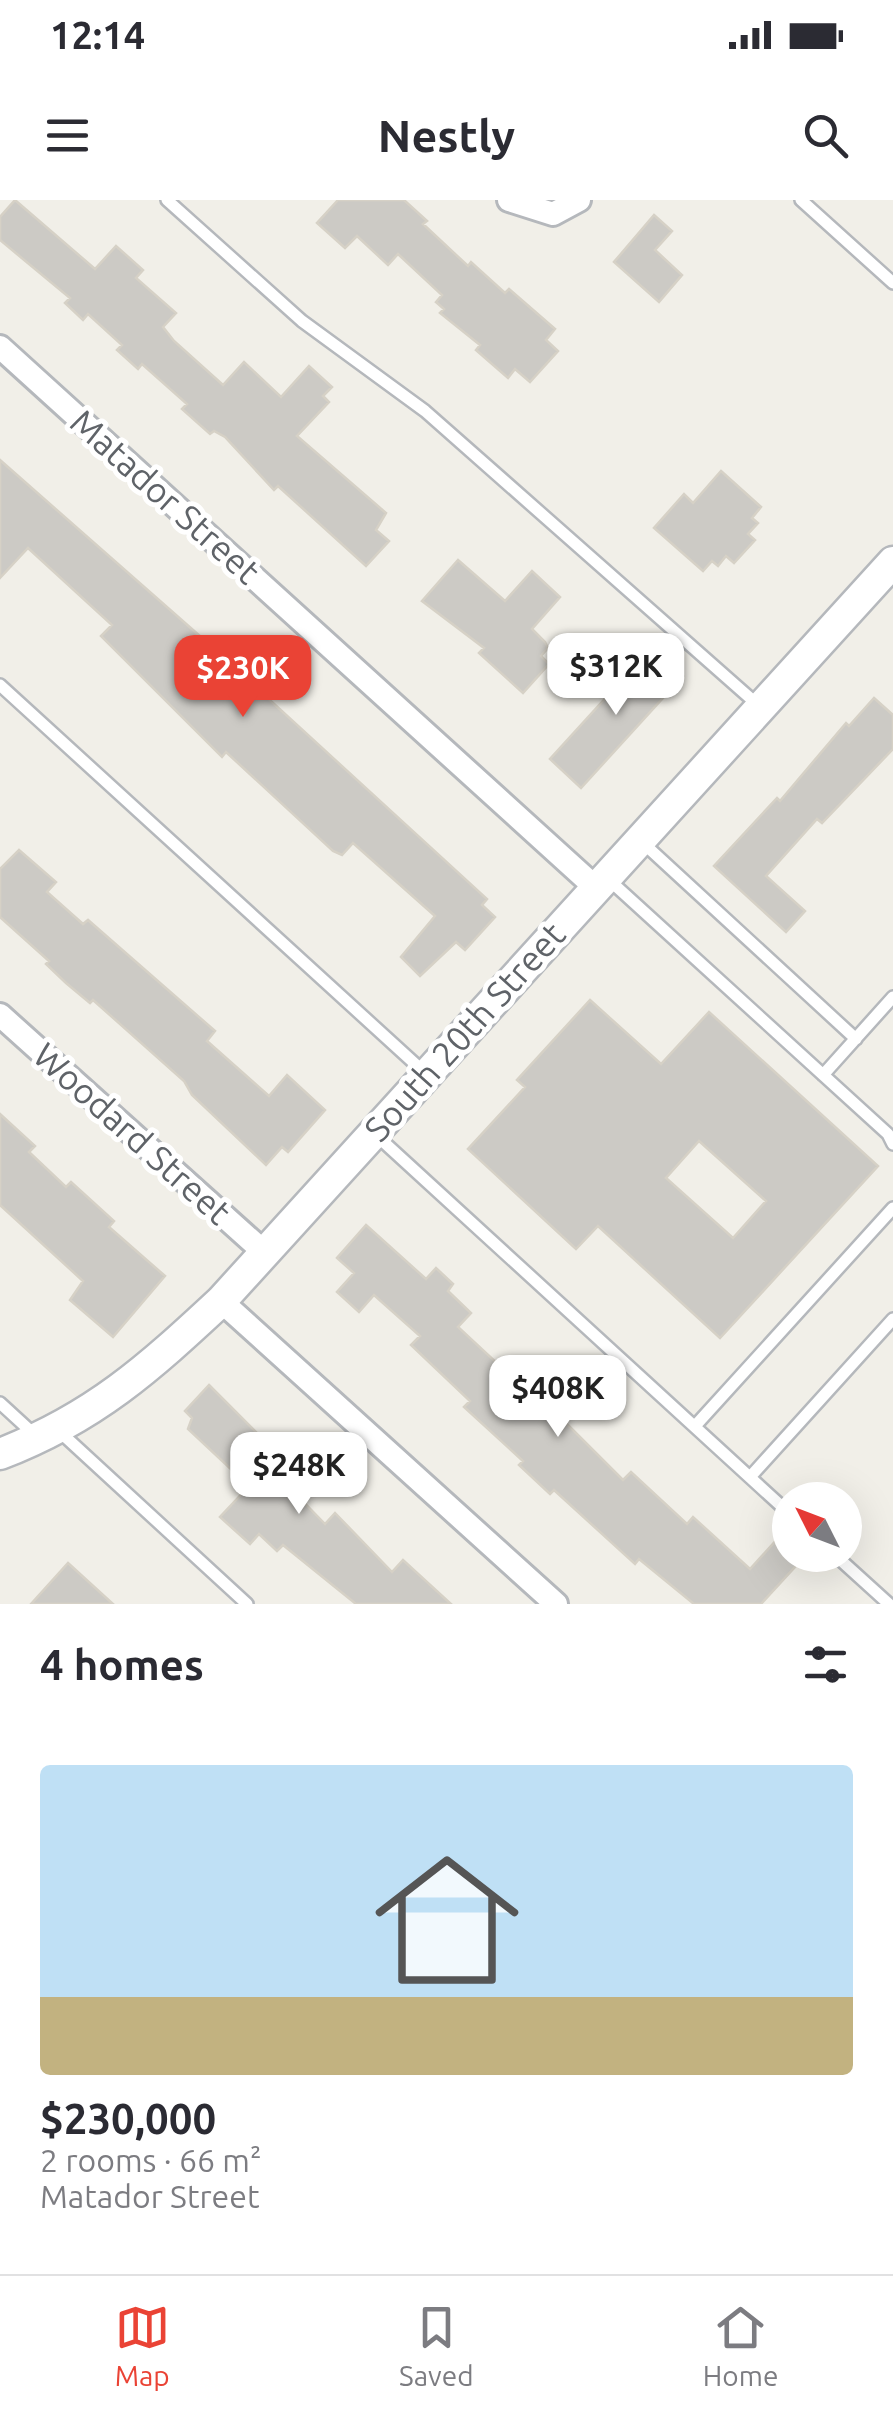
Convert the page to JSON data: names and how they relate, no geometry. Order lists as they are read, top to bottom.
{
  "streets": {
    "street": ["Matador Street", "South 20th Street", "Woodard Street"]
  },
  "crossings": [
    ["Matador Street", "South 20th Street"],
    ["South 20th Street", "Woodard Street"]
  ],
  "north": "top left",
  "page": {
    "status": "12:14",
    "header": "Nestly",
    "price": [
      "$312K",
      "$230K",
      "$408K",
      "$248K"
    ],
    "heading": "4 homes",
    "list": [
      {
        "name": "$230,000",
        "note": "2 rooms · 66 m² · Matador Street"
      }
    ],
    "tabs": ["Map", "Saved", "Home"]
  }
}
